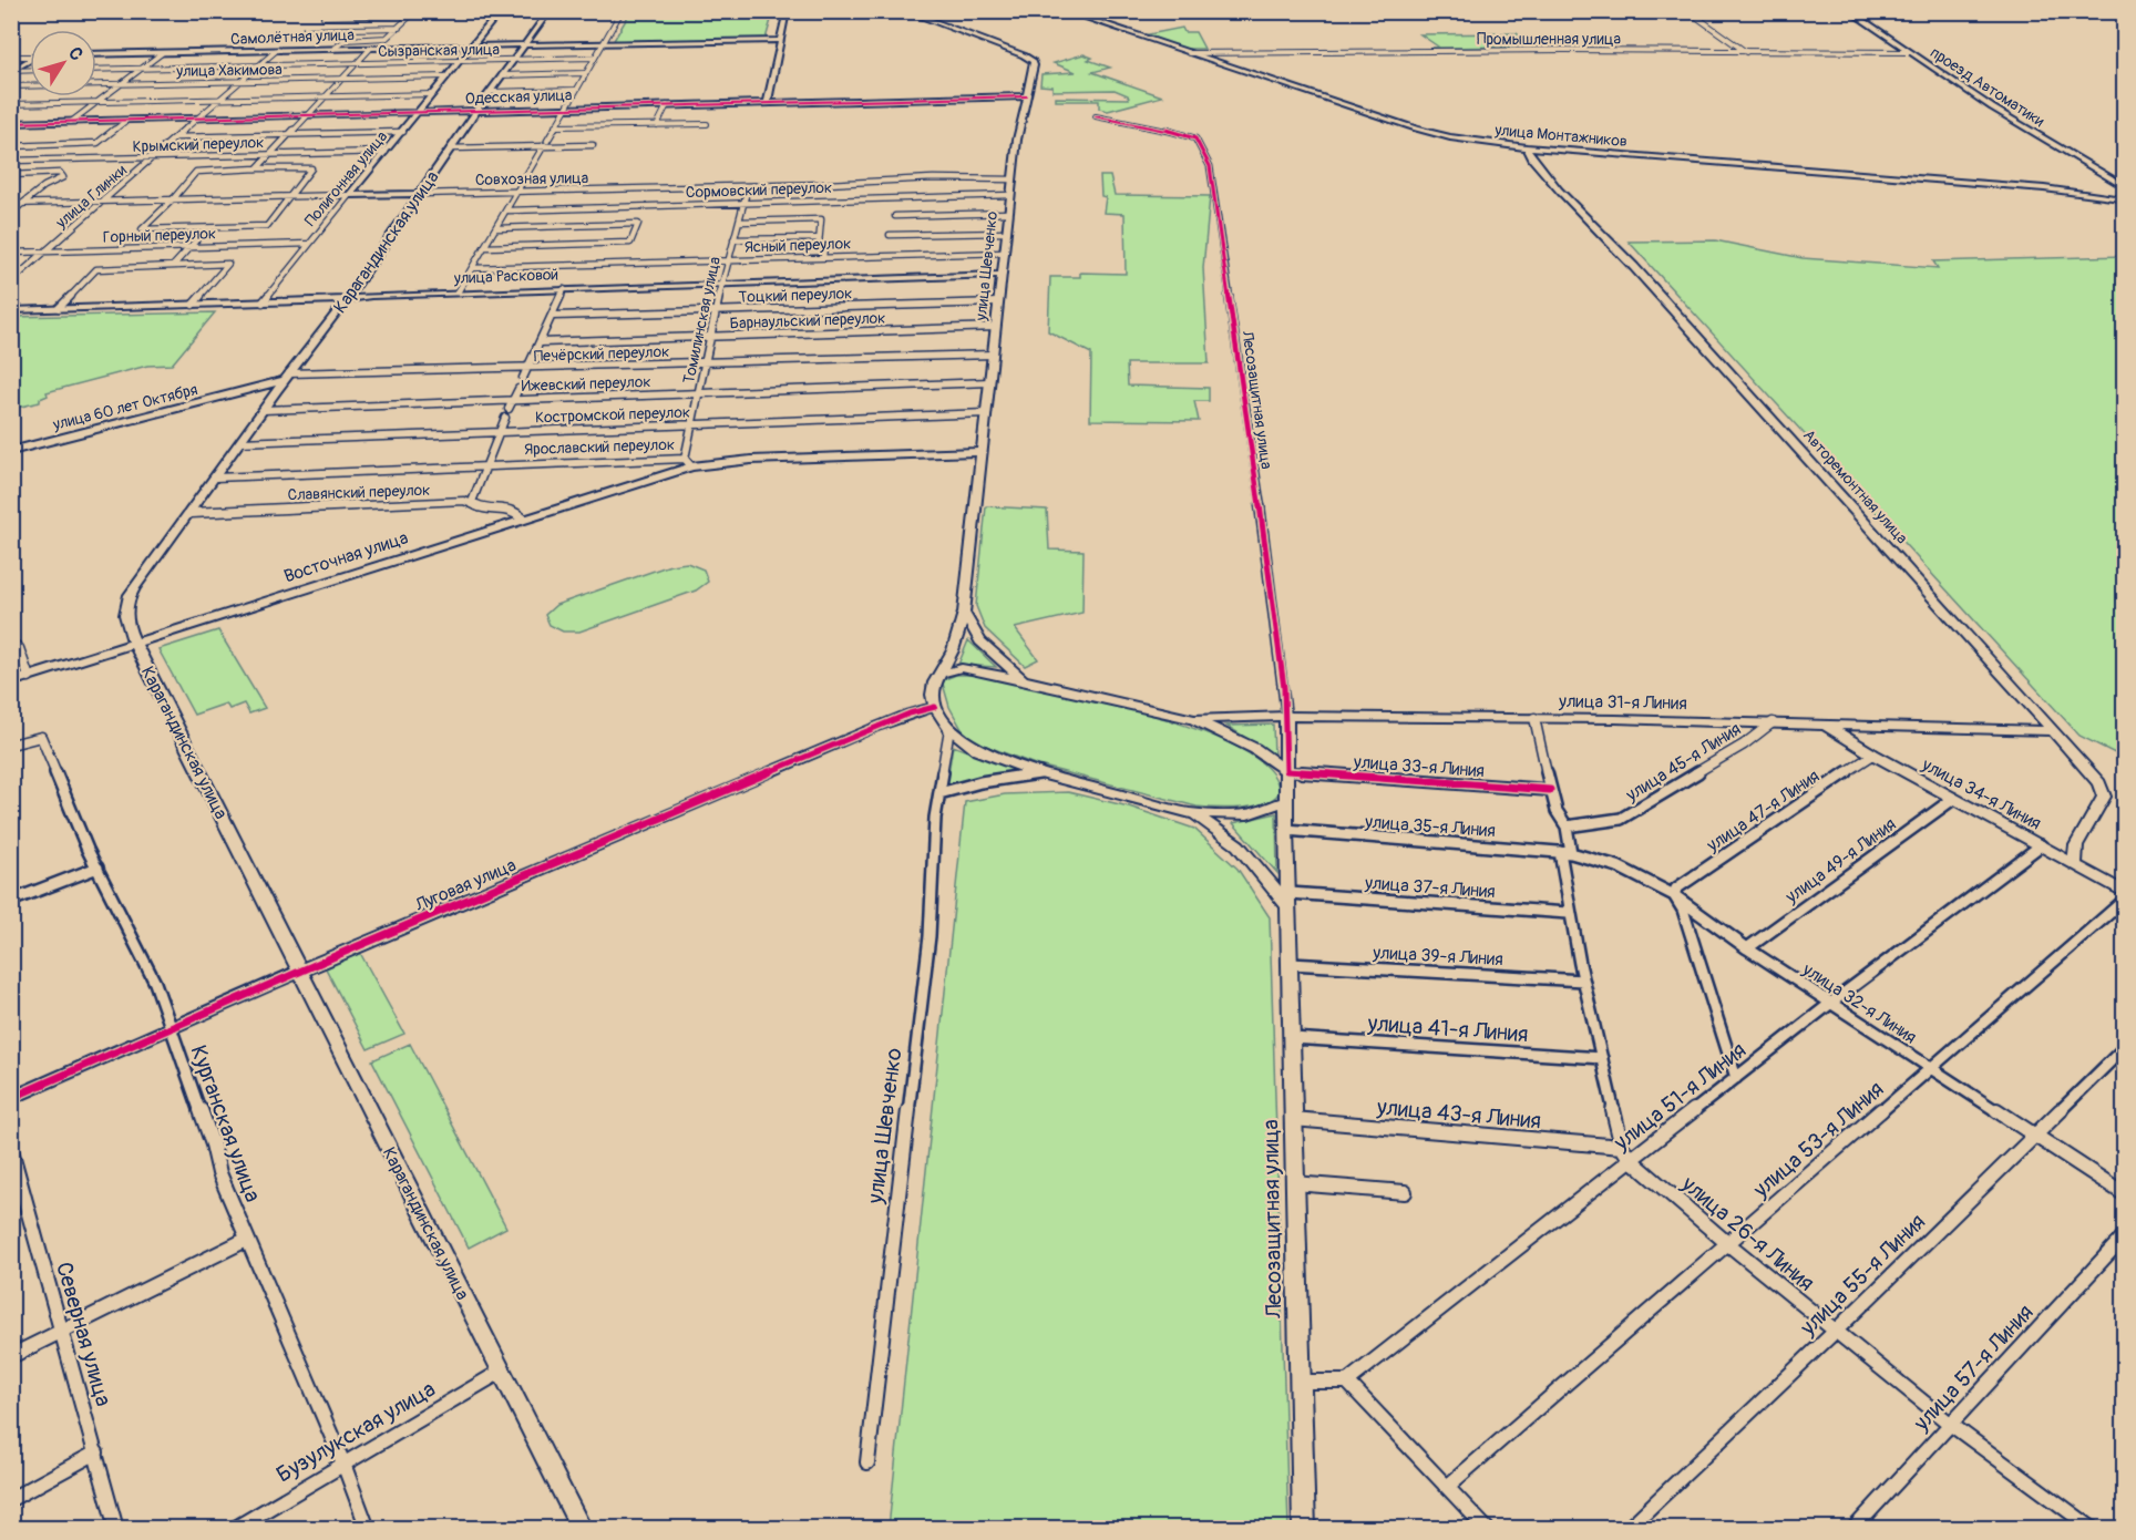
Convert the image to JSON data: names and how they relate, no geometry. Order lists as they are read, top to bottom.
{
  "streets": {
    "main road": [
      "Самолётная улица",
      "проезд Автоматики",
      "Одесская улица",
      "улица Монтажников",
      "Полигонная улица",
      "Совхозная улица",
      "Карагандинская улица",
      "улица Шевченко",
      "улица Расковой",
      "Лесозащитная улица",
      "улица 60 лет Октября",
      "Ярославский переулок",
      "Авторемонтная улица",
      "Восточная улица",
      "улица 31-я Линия",
      "улица 34-я Линия",
      "Луговая улица"
    ],
    "street": [
      "Промышленная улица",
      "Сызранская улица",
      "улица Хакимова",
      "Крымский переулок",
      "Сормовский переулок",
      "улица Глинки",
      "Горный переулок",
      "Ясный переулок",
      "Тоцкий переулок",
      "Томилинская улица",
      "Барнаульский переулок",
      "Печёрский переулок",
      "Ижевский переулок",
      "Костромской переулок",
      "Славянский переулок",
      "улица 45-я Линия",
      "улица 33-я Линия",
      "улица 47-я Линия",
      "улица 35-я Линия",
      "улица 49-я Линия",
      "улица 37-я Линия",
      "улица 39-я Линия",
      "улица 32-я Линия",
      "улица 41-я Линия",
      "улица 51-я Линия",
      "улица 43-я Линия",
      "Курганская улица",
      "улица 53-я Линия",
      "улица 26-я Линия",
      "улица 55-я Линия",
      "Северная улица",
      "улица 57-я Линия",
      "Бузулукская улица"
    ]
  },
  "crossings": [
    ["Самолётная улица", "Полигонная улица"],
    ["Самолётная улица", "улица Глинки"],
    ["Самолётная улица", "Карагандинская улица"],
    ["Промышленная улица", "проезд Автоматики"],
    ["Промышленная улица", "улица Монтажников"],
    ["Сызранская улица", "Полигонная улица"],
    ["Сызранская улица", "улица Глинки"],
    ["Сызранская улица", "Карагандинская улица"],
    ["улица Хакимова", "Полигонная улица"],
    ["улица Хакимова", "улица Глинки"],
    ["проезд Автоматики", "улица Монтажников"],
    ["Одесская улица", "Полигонная улица"],
    ["Одесская улица", "улица Глинки"],
    ["Одесская улица", "Карагандинская улица"],
    ["Одесская улица", "улица Шевченко"],
    ["улица Монтажников", "Авторемонтная улица"],
    ["Крымский переулок", "Полигонная улица"],
    ["Крымский переулок", "улица Глинки"],
    ["Полигонная улица", "Совхозная улица"],
    ["Полигонная улица", "Горный переулок"],
    ["Полигонная улица", "улица Расковой"],
    ["Совхозная улица", "улица Глинки"],
    ["Совхозная улица", "Карагандинская улица"],
    ["Совхозная улица", "улица Шевченко"],
    ["Совхозная улица", "Томилинская улица"],
    ["Сормовский переулок", "улица Шевченко"],
    ["Сормовский переулок", "Томилинская улица"],
    ["улица Глинки", "Горный переулок"],
    ["Карагандинская улица", "улица Расковой"],
    ["Карагандинская улица", "Печёрский переулок"],
    ["Карагандинская улица", "Ижевский переулок"],
    ["Карагандинская улица", "улица 60 лет Октября"],
    ["Карагандинская улица", "Костромской переулок"],
    ["Карагандинская улица", "Ярославский переулок"],
    ["Карагандинская улица", "Славянский переулок"],
    ["Карагандинская улица", "Восточная улица"],
    ["Карагандинская улица", "Луговая улица"],
    ["Карагандинская улица", "Бузулукская улица"],
    ["Ясный переулок", "улица Шевченко"],
    ["Ясный переулок", "Томилинская улица"],
    ["улица Шевченко", "улица Расковой"],
    ["улица Шевченко", "Тоцкий переулок"],
    ["улица Шевченко", "Барнаульский переулок"],
    ["улица Шевченко", "Печёрский переулок"],
    ["улица Шевченко", "Ижевский переулок"],
    ["улица Шевченко", "Костромской переулок"],
    ["улица Шевченко", "Ярославский переулок"],
    ["улица Шевченко", "Луговая улица"],
    ["улица Расковой", "Томилинская улица"],
    ["Тоцкий переулок", "Томилинская улица"],
    ["Томилинская улица", "Барнаульский переулок"],
    ["Томилинская улица", "Печёрский переулок"],
    ["Томилинская улица", "Ижевский переулок"],
    ["Томилинская улица", "Костромской переулок"],
    ["Томилинская улица", "Ярославский переулок"],
    ["Томилинская улица", "Восточная улица"],
    ["Печёрский переулок", "улица 60 лет Октября"],
    ["Лесозащитная улица", "улица 31-я Линия"],
    ["Лесозащитная улица", "улица 33-я Линия"],
    ["Лесозащитная улица", "улица 35-я Линия"],
    ["Лесозащитная улица", "улица 37-я Линия"],
    ["Лесозащитная улица", "улица 39-я Линия"],
    ["Лесозащитная улица", "улица 41-я Линия"],
    ["Лесозащитная улица", "улица 43-я Линия"],
    ["Ярославский переулок", "Восточная улица"],
    ["Авторемонтная улица", "улица 31-я Линия"],
    ["Авторемонтная улица", "улица 34-я Линия"],
    ["Славянский переулок", "Восточная улица"],
    ["улица 31-я Линия", "улица 45-я Линия"],
    ["улица 31-я Линия", "улица 34-я Линия"],
    ["улица 31-я Линия", "улица 26-я Линия"],
    ["улица 45-я Линия", "улица 26-я Линия"],
    ["улица 33-я Линия", "улица 26-я Линия"],
    ["улица 34-я Линия", "улица 47-я Линия"],
    ["улица 34-я Линия", "улица 49-я Линия"],
    ["улица 34-я Линия", "улица 51-я Линия"],
    ["улица 47-я Линия", "улица 32-я Линия"],
    ["улица 35-я Линия", "улица 32-я Линия"],
    ["улица 35-я Линия", "улица 26-я Линия"],
    ["улица 49-я Линия", "улица 32-я Линия"],
    ["Луговая улица", "Курганская улица"],
    ["улица 37-я Линия", "улица 26-я Линия"],
    ["улица 39-я Линия", "улица 26-я Линия"],
    ["улица 32-я Линия", "улица 51-я Линия"],
    ["улица 32-я Линия", "улица 53-я Линия"],
    ["улица 32-я Линия", "улица 26-я Линия"],
    ["улица 32-я Линия", "улица 55-я Линия"],
    ["улица 41-я Линия", "улица 26-я Линия"],
    ["улица 51-я Линия", "улица 26-я Линия"],
    ["улица 43-я Линия", "улица 26-я Линия"],
    ["Курганская улица", "Бузулукская улица"],
    ["улица 53-я Линия", "улица 26-я Линия"],
    ["улица 26-я Линия", "улица 55-я Линия"],
    ["улица 26-я Линия", "улица 57-я Линия"]
  ],
  "north": "top right"
}
